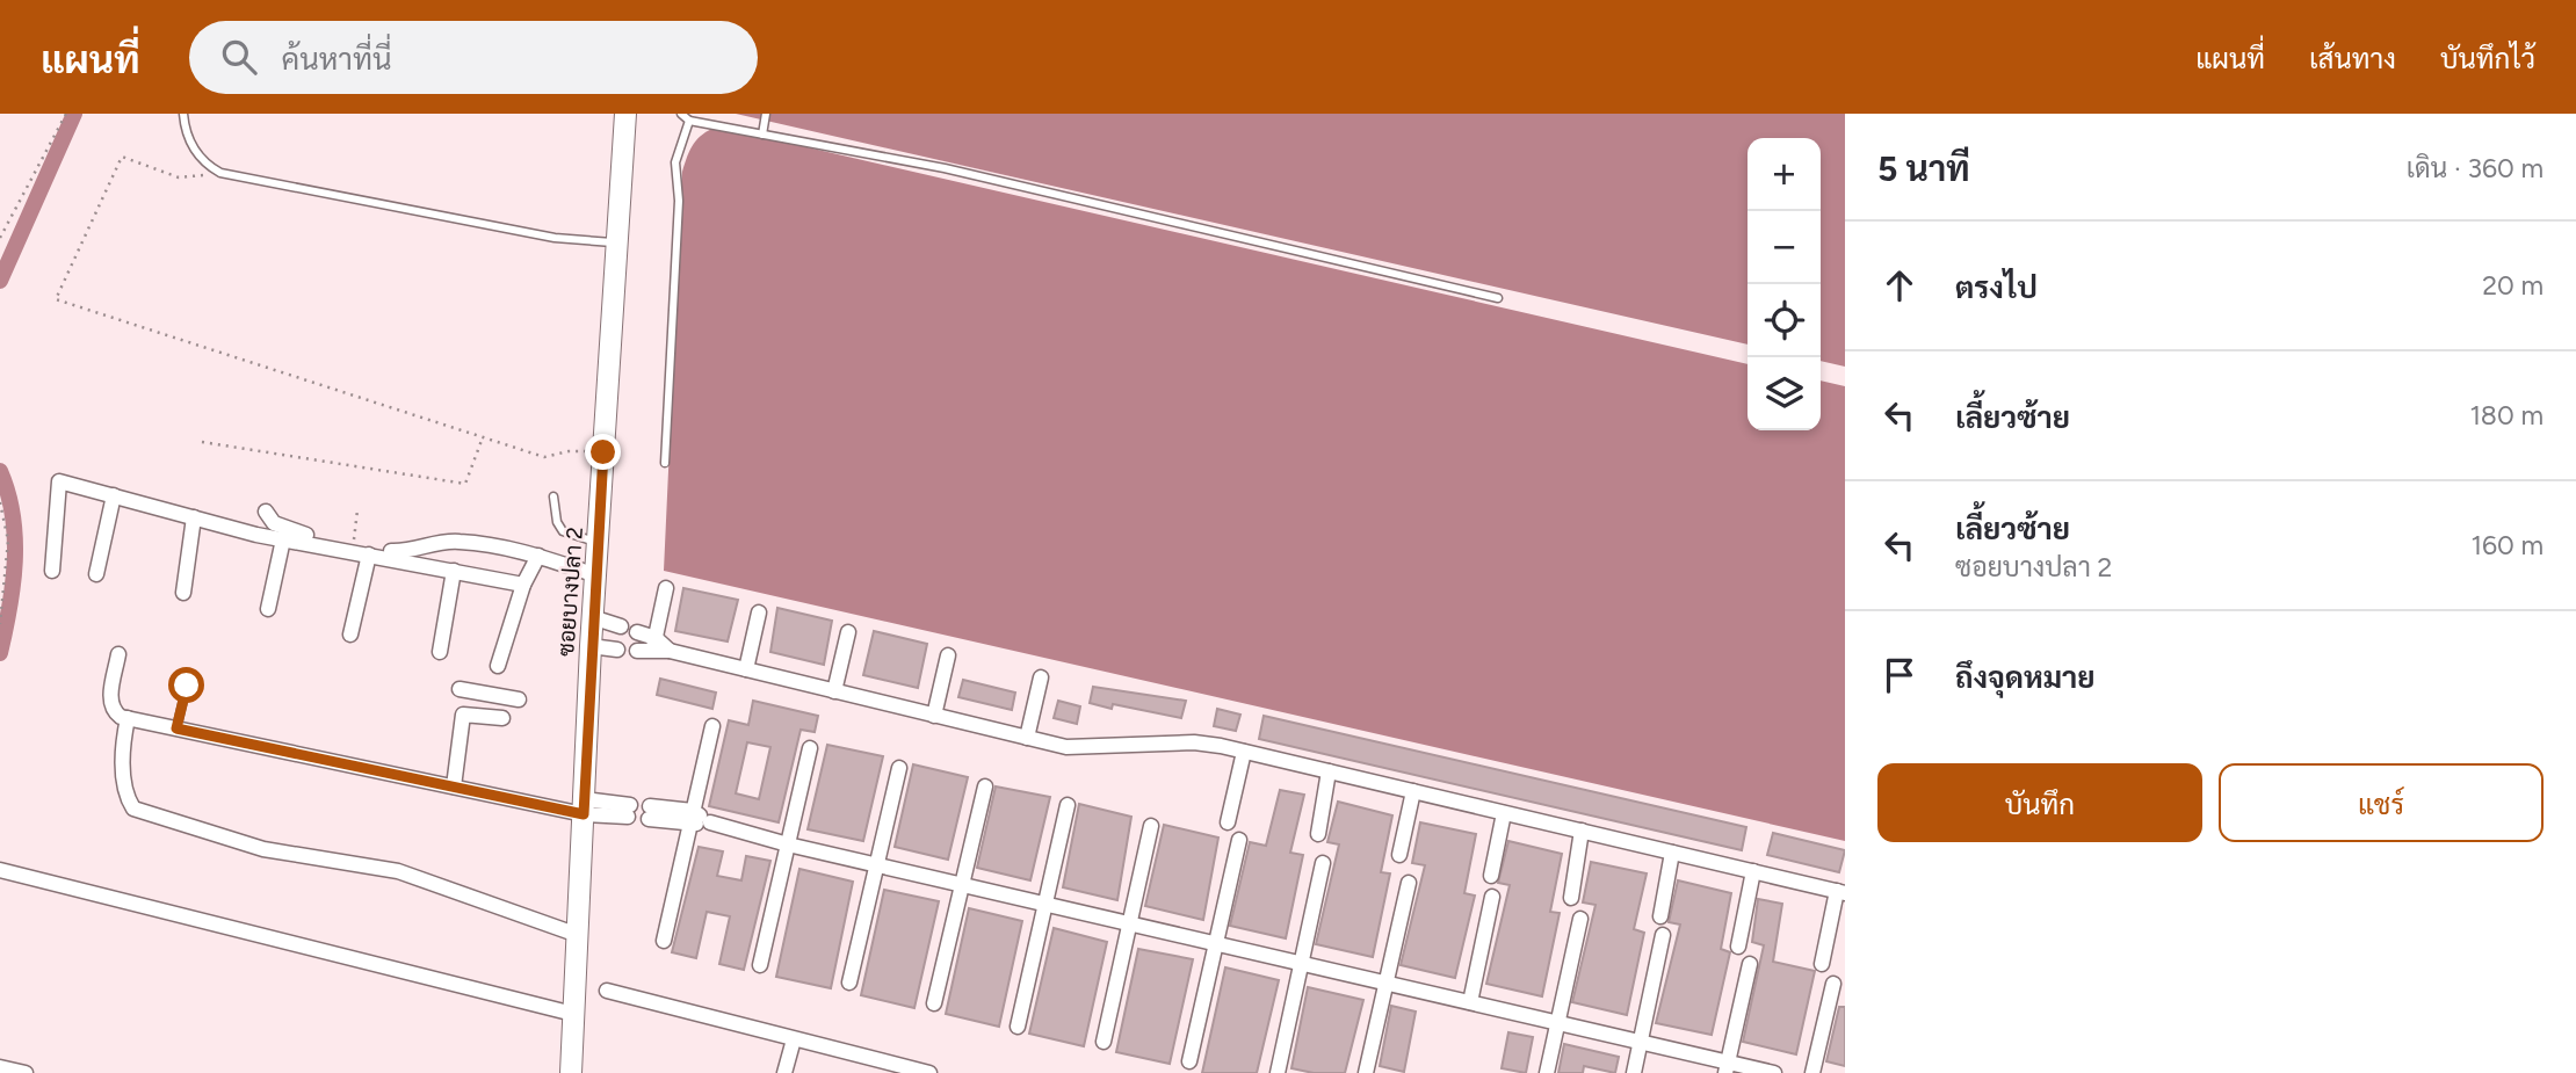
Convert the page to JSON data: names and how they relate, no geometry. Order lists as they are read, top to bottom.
{
  "streets": {
    "street": ["ซอยบางปลา 2"]
  },
  "page": {
    "header": "แผนที่",
    "search": "ค้นหาที่นี่",
    "nav": ["แผนที่", "เส้นทาง", "บันทึกไว้"],
    "heading": ["5 นาที", "เดิน · 360 m"],
    "map_buttons": ["+", "−"],
    "list": [
      ["ตรงไป", "20 m"],
      ["เลี้ยวซ้าย", "180 m"],
      ["เลี้ยวซ้าย", "ซอยบางปลา 2", "160 m"],
      "ถึงจุดหมาย"
    ],
    "buttons": ["บันทึก", "แชร์"]
  }
}
